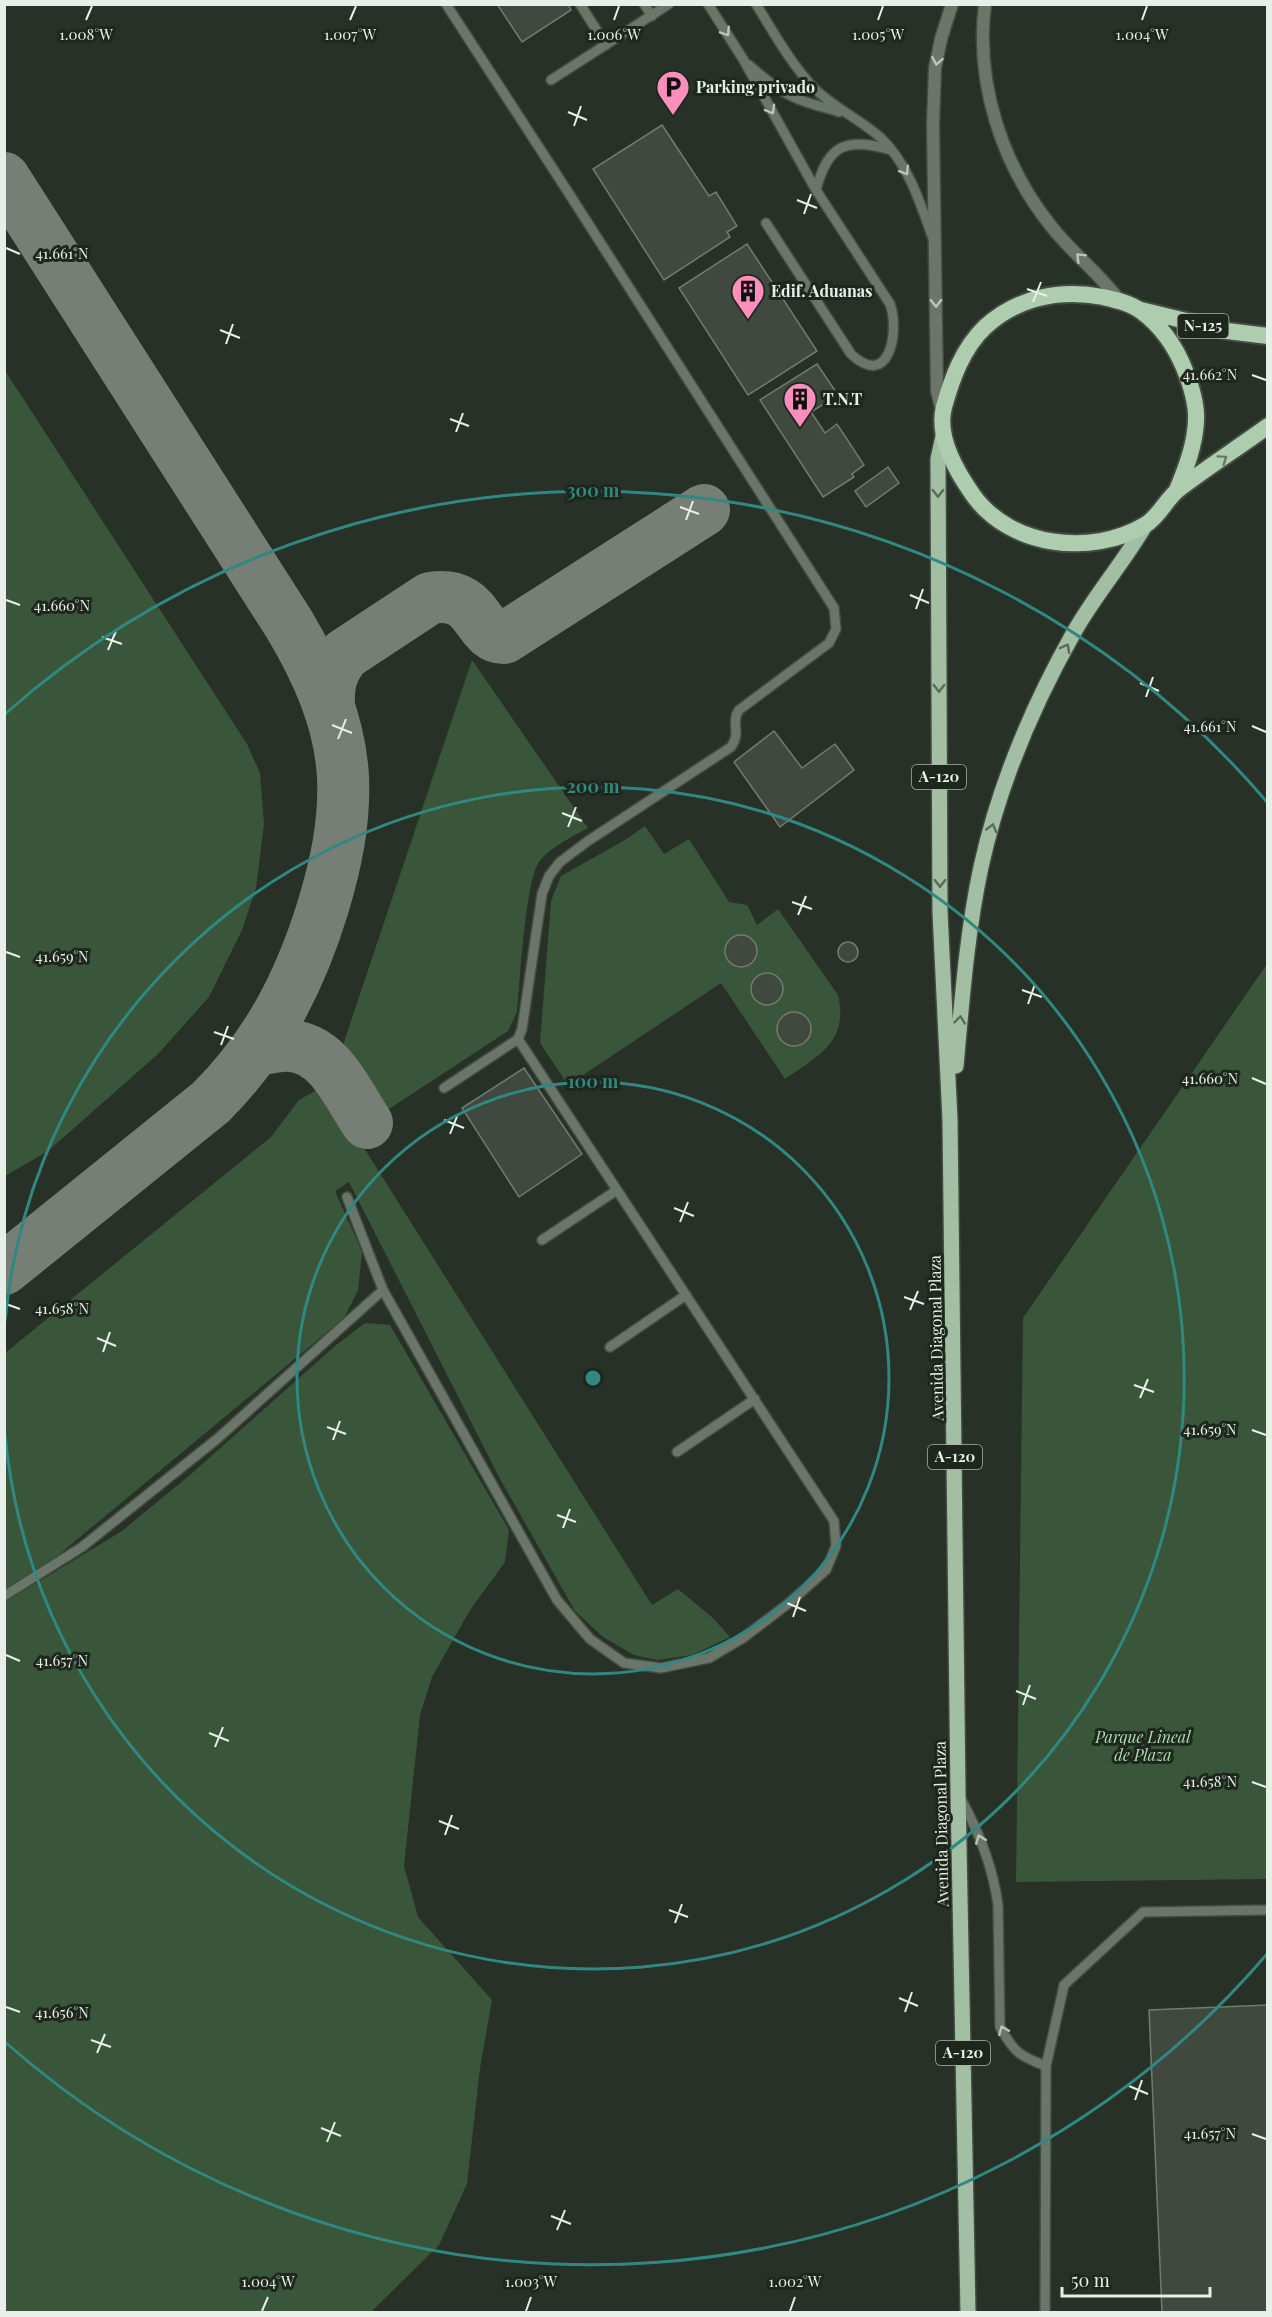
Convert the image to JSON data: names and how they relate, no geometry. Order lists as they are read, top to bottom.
{
  "streets": {
    "highway": ["N-125"],
    "main road": ["A-120", "Avenida Diagonal Plaza"]
  },
  "crossings": [
    ["A-120", "Avenida Diagonal Plaza"]
  ],
  "parks": ["Parque Lineal de Plaza"],
  "places": {
    "parking": ["Parking privado"],
    "building": ["Edif. Aduanas", "T.N.T"]
  },
  "scale_bar": "50 m",
  "coordinates": [
    "1.008°W",
    "1.007°W",
    "1.006°W",
    "1.005°W",
    "1.004°W",
    "41.661°N",
    "41.662°N",
    "41.660°N",
    "41.659°N",
    "41.658°N",
    "41.657°N",
    "41.656°N",
    "1.003°W",
    "1.002°W"
  ],
  "rings": ["300 m", "200 m", "100 m"]
}
